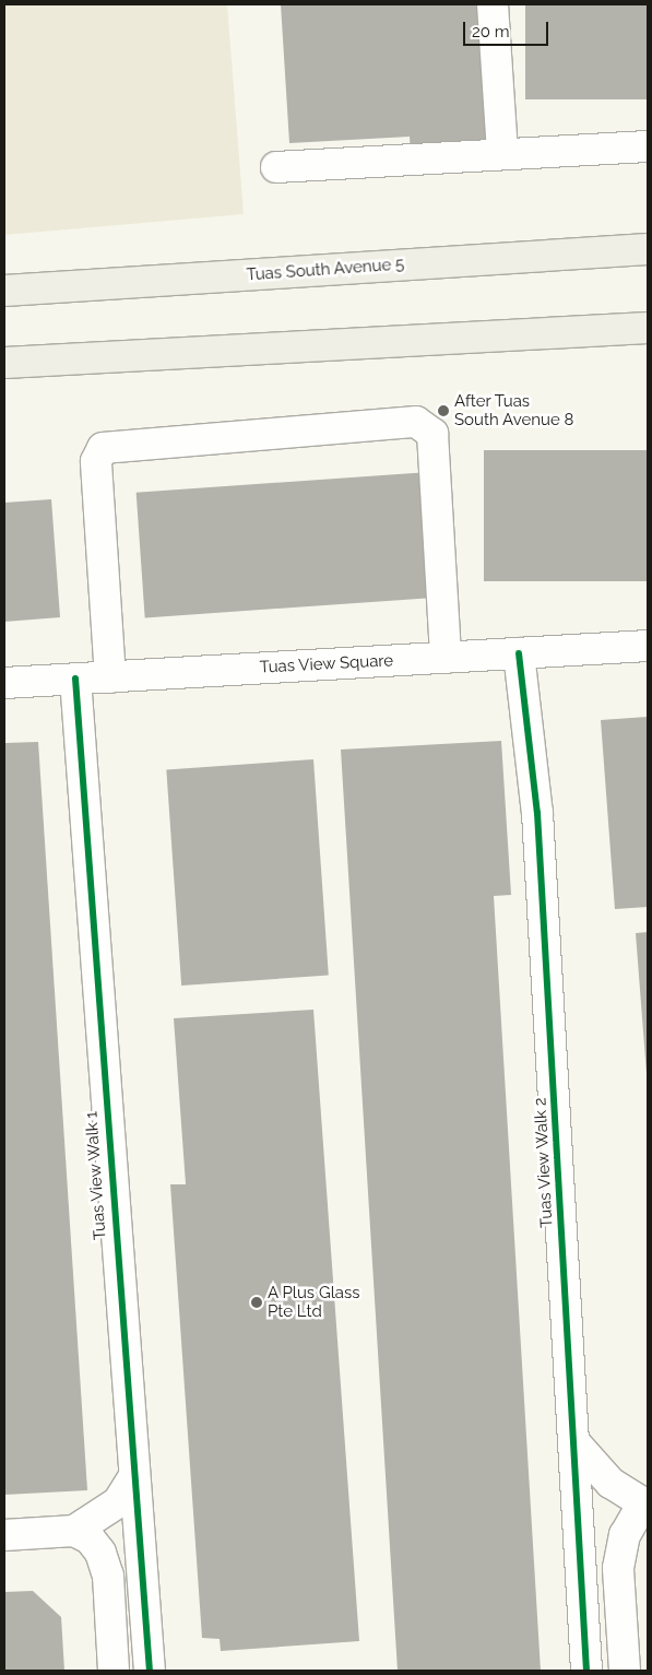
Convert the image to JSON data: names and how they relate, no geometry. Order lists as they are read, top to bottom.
{
  "streets": {
    "main road": ["Tuas South Avenue 5"],
    "street": ["Tuas View Square", "Tuas View Walk 2", "Tuas View Walk 1"]
  },
  "crossings": [
    ["Tuas View Square", "Tuas View Walk 2"],
    ["Tuas View Square", "Tuas View Walk 1"]
  ],
  "places": ["After Tuas South Avenue 8", "A Plus Glass Pte Ltd"],
  "scale_bar": "20 m"
}
